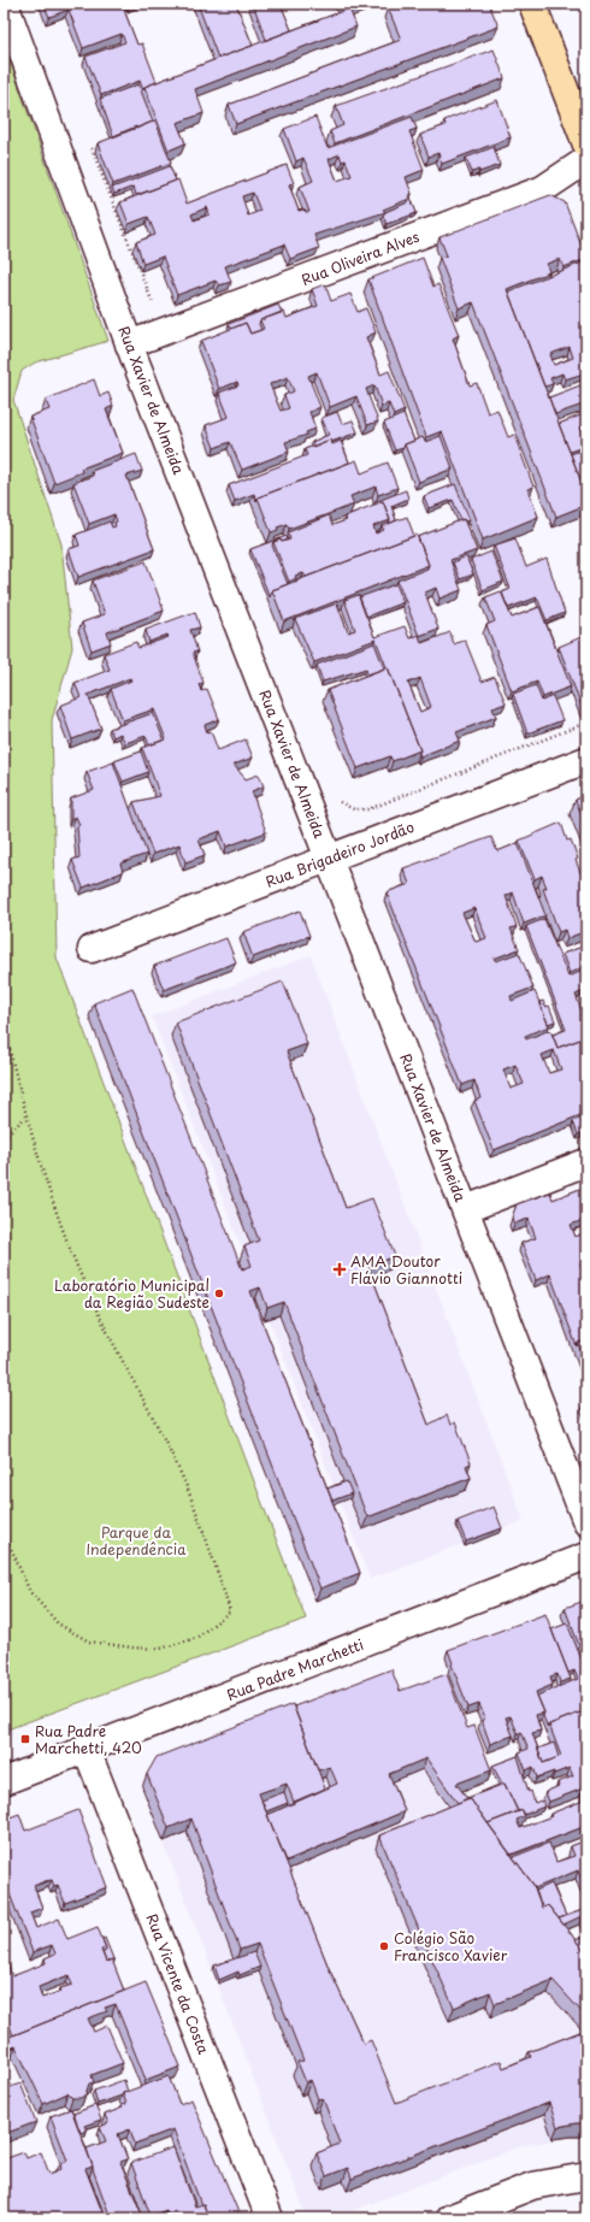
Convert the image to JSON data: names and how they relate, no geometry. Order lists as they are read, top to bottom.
{
  "streets": {
    "street": [
      "Rua Oliveira Alves",
      "Rua Xavier de Almeida",
      "Rua Brigadeiro Jordão",
      "Rua Padre Marchetti",
      "Rua Vicente da Costa"
    ]
  },
  "crossings": [
    ["Rua Oliveira Alves", "Rua Xavier de Almeida"],
    ["Rua Xavier de Almeida", "Rua Brigadeiro Jordão"],
    ["Rua Padre Marchetti", "Rua Vicente da Costa"]
  ],
  "parks": ["Parque da Independência"],
  "places": {
    "health": ["AMA Doutor Flávio Giannotti"],
    "other": ["Laboratório Municipal da Região Sudeste", "Colégio São Francisco Xavier"],
    "transit": ["Rua Padre Marchetti, 420"]
  }
}
